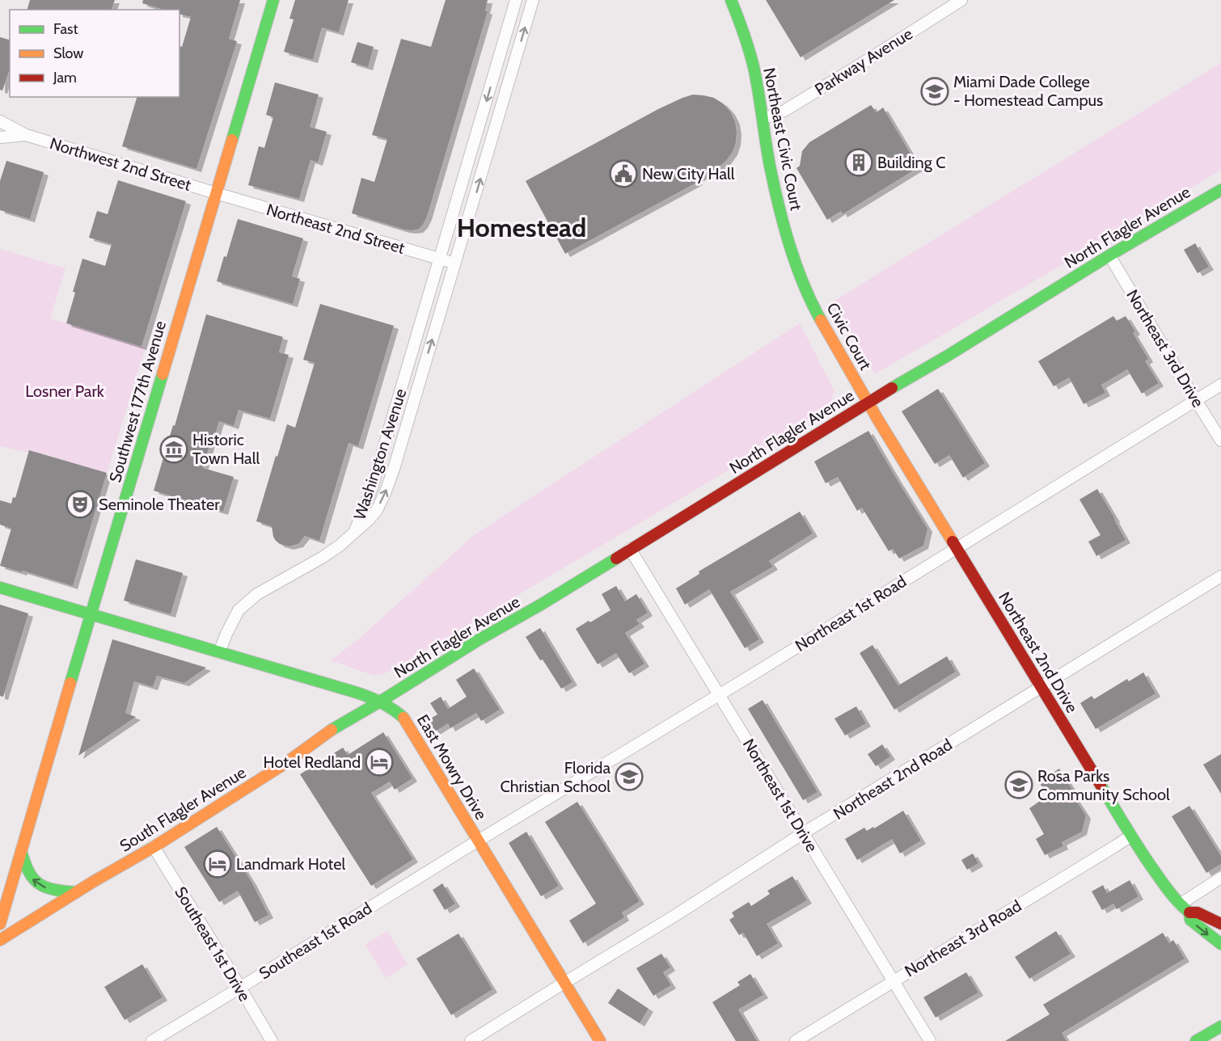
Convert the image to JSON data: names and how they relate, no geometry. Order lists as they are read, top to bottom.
{
  "streets": {
    "main road": [
      "Northeast Civic Court",
      "North Flagler Avenue",
      "Civic Court",
      "Southwest 177th Avenue",
      "Northeast 2nd Drive",
      "East Mowry Drive",
      "South Flagler Avenue"
    ],
    "street": [
      "Parkway Avenue",
      "Northwest 2nd Street",
      "Northeast 2nd Street",
      "Northeast 3rd Drive",
      "Washington Avenue",
      "Northeast 1st Road",
      "Northeast 2nd Road",
      "Northeast 1st Drive",
      "Northeast 3rd Road",
      "Southeast 1st Road",
      "Southeast 1st Drive"
    ]
  },
  "crossings": [
    ["Parkway Avenue", "Northeast Civic Court"],
    ["Northeast Civic Court", "Civic Court"],
    ["Northwest 2nd Street", "Northeast 2nd Street"],
    ["Northwest 2nd Street", "Southwest 177th Avenue"],
    ["North Flagler Avenue", "Civic Court"],
    ["North Flagler Avenue", "Northeast 3rd Drive"],
    ["North Flagler Avenue", "Northeast 2nd Drive"],
    ["North Flagler Avenue", "East Mowry Drive"],
    ["North Flagler Avenue", "Northeast 1st Drive"],
    ["North Flagler Avenue", "South Flagler Avenue"],
    ["Northeast 2nd Street", "Southwest 177th Avenue"],
    ["Northeast 2nd Street", "Washington Avenue"],
    ["Civic Court", "Northeast 2nd Drive"],
    ["Northeast 3rd Drive", "Northeast 1st Road"],
    ["Southwest 177th Avenue", "East Mowry Drive"],
    ["Northeast 1st Road", "Northeast 2nd Drive"],
    ["Northeast 1st Road", "East Mowry Drive"],
    ["Northeast 1st Road", "Northeast 1st Drive"],
    ["Northeast 1st Road", "Southeast 1st Road"],
    ["Northeast 2nd Drive", "Northeast 2nd Road"],
    ["Northeast 2nd Drive", "Northeast 3rd Road"],
    ["East Mowry Drive", "Northeast 2nd Road"],
    ["East Mowry Drive", "South Flagler Avenue"],
    ["East Mowry Drive", "Southeast 1st Road"],
    ["Northeast 2nd Road", "Northeast 1st Drive"],
    ["Northeast 1st Drive", "Northeast 3rd Road"],
    ["South Flagler Avenue", "Southeast 1st Drive"],
    ["Southeast 1st Road", "Southeast 1st Drive"]
  ],
  "districts": ["Homestead"],
  "parks": ["Losner Park"],
  "places": {
    "school or university": ["Miami Dade College - Homestead Campus", "Florida Christian School", "Rosa Parks Community School"],
    "building": ["Building C"],
    "public building": ["New City Hall"],
    "museum": ["Historic Town Hall"],
    "theatre": ["Seminole Theater"],
    "hotel": ["Hotel Redland", "Landmark Hotel"]
  },
  "legend": ["Fast", "Slow", "Jam"]
}
